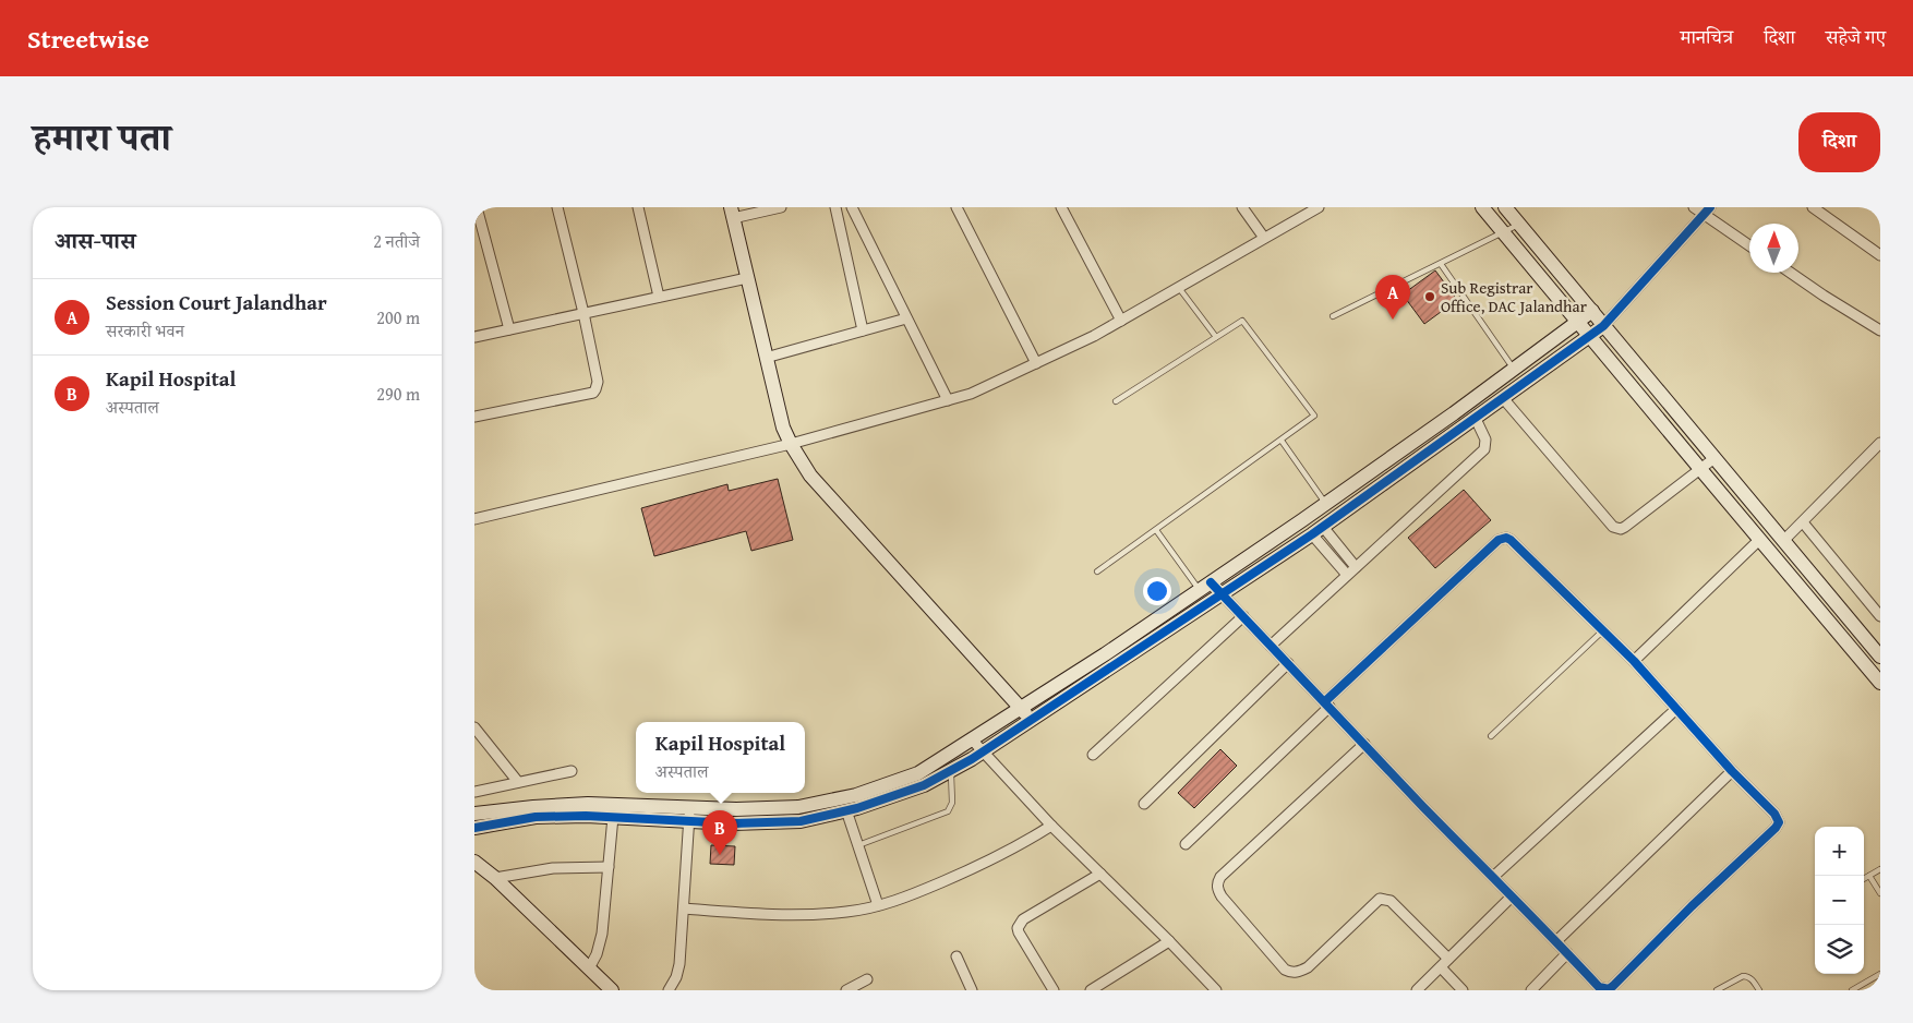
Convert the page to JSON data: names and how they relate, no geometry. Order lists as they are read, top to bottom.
{
  "places": ["Sub Registrar Office, DAC Jalandhar"],
  "north": "top",
  "page": {
    "header": "Streetwise",
    "nav": ["मानचित्र", "दिशा", "सहेजे गए"],
    "title": "हमारा पता",
    "buttons": "दिशा",
    "heading": ["आस-पास", "2 नतीजे"],
    "pins": ["A", "B"],
    "list": [
      {
        "mark": "A",
        "name": "Session Court Jalandhar",
        "note": "सरकारी भवन",
        "value": "200 m"
      },
      {
        "mark": "B",
        "name": "Kapil Hospital",
        "note": "अस्पताल",
        "value": "290 m"
      }
    ],
    "popup": ["Kapil Hospital", "अस्पताल"],
    "map_buttons": ["+", "−"]
  }
}
